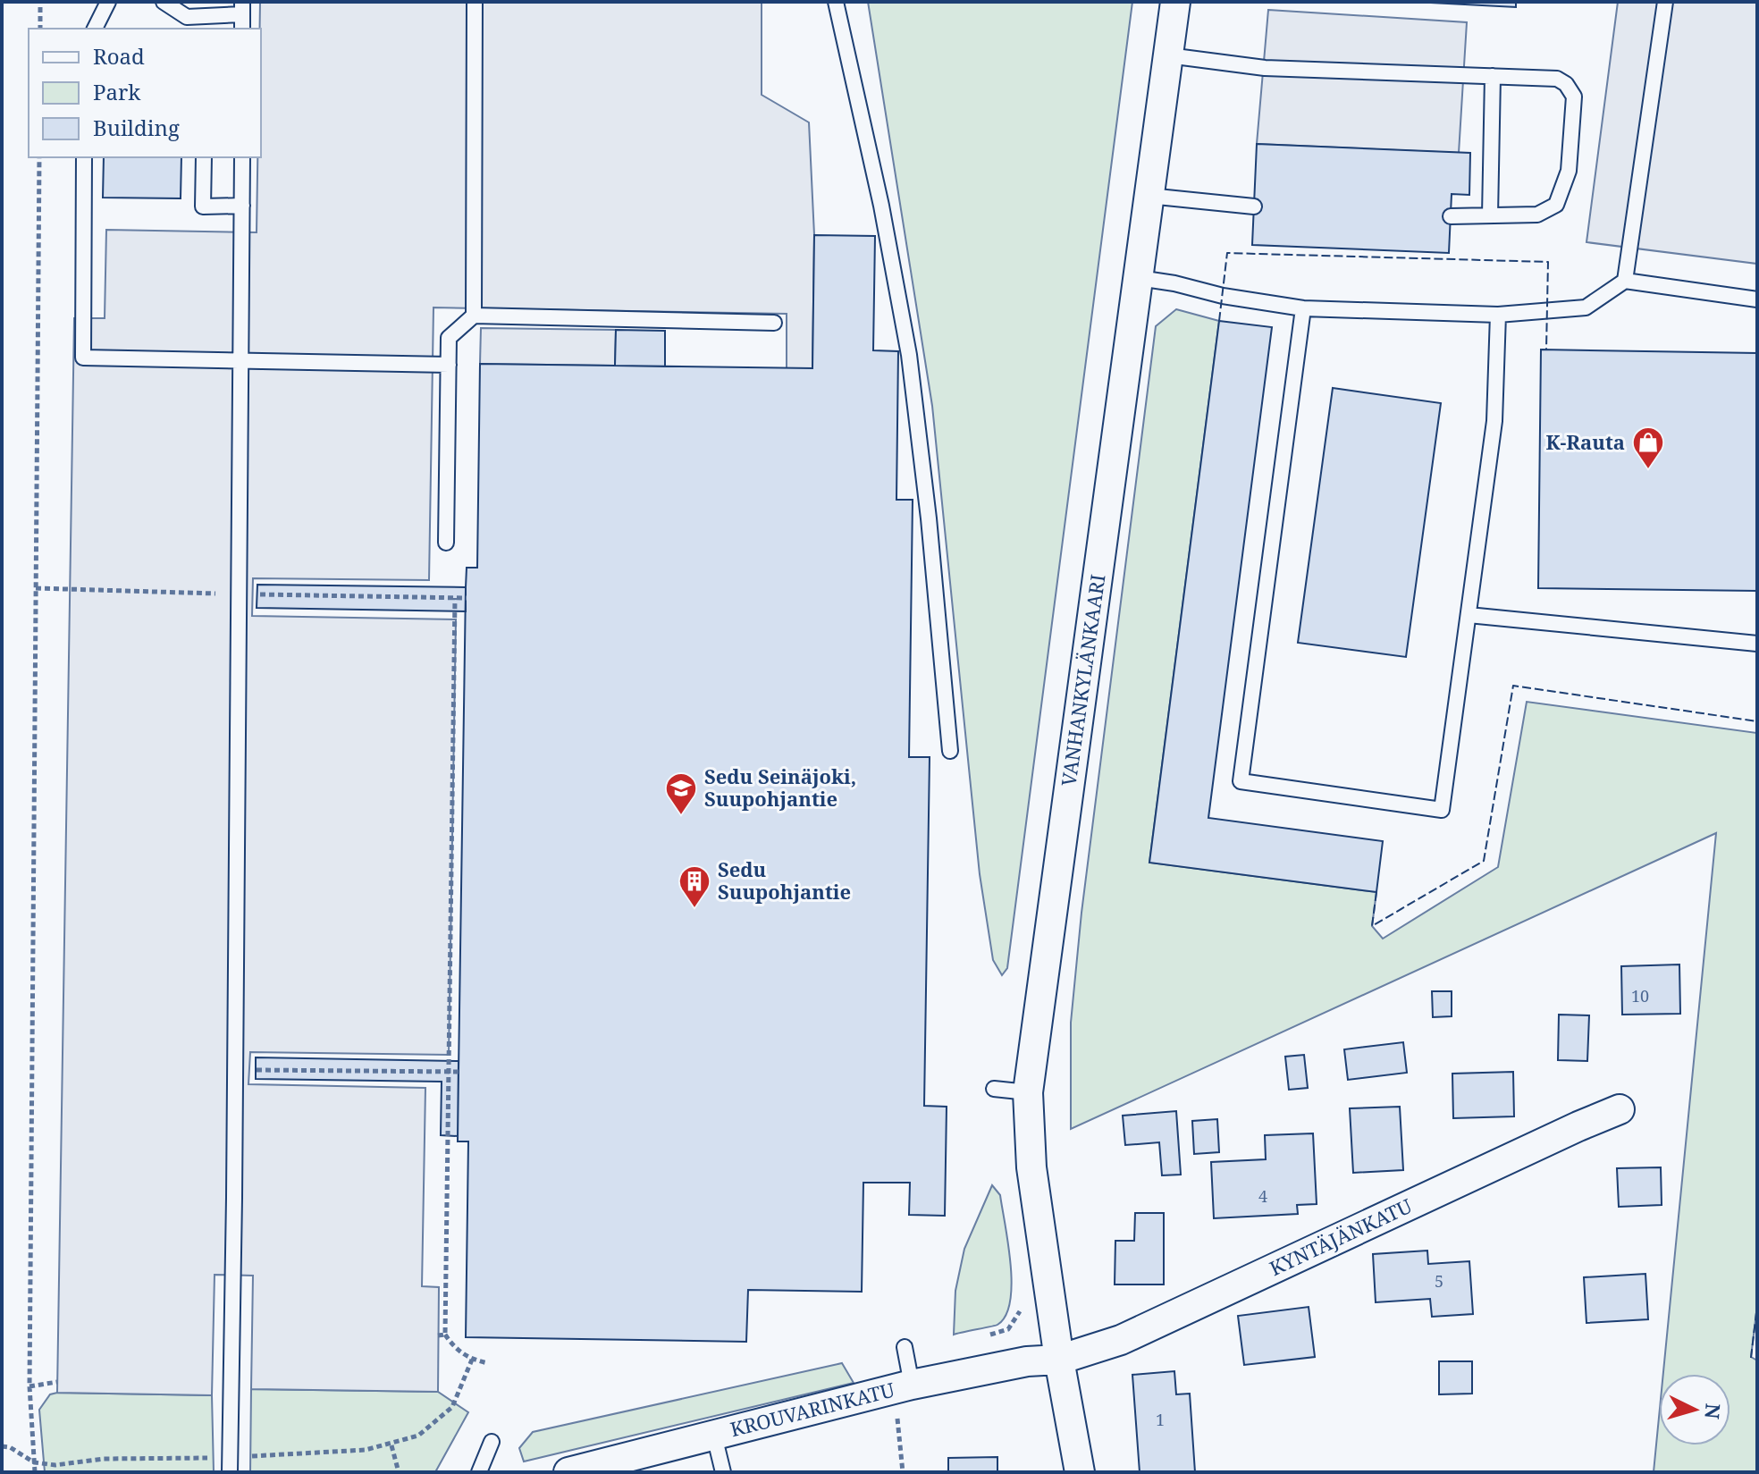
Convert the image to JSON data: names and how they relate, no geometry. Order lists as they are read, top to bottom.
{
  "streets": {
    "street": ["VANHANKYLÄNKAARI", "KYNTÄJÄNKATU", "KROUVARINKATU"]
  },
  "crossings": [
    ["VANHANKYLÄNKAARI", "KYNTÄJÄNKATU"],
    ["VANHANKYLÄNKAARI", "KROUVARINKATU"],
    ["KYNTÄJÄNKATU", "KROUVARINKATU"]
  ],
  "places": {
    "shop": ["K-Rauta"],
    "school or university": ["Sedu Seinäjoki, Suupohjantie"],
    "building": ["Sedu Suupohjantie"]
  },
  "house_numbers": [
    "10",
    "4",
    "5",
    "1"
  ],
  "legend": ["Road", "Park", "Building"],
  "north": "right"
}
